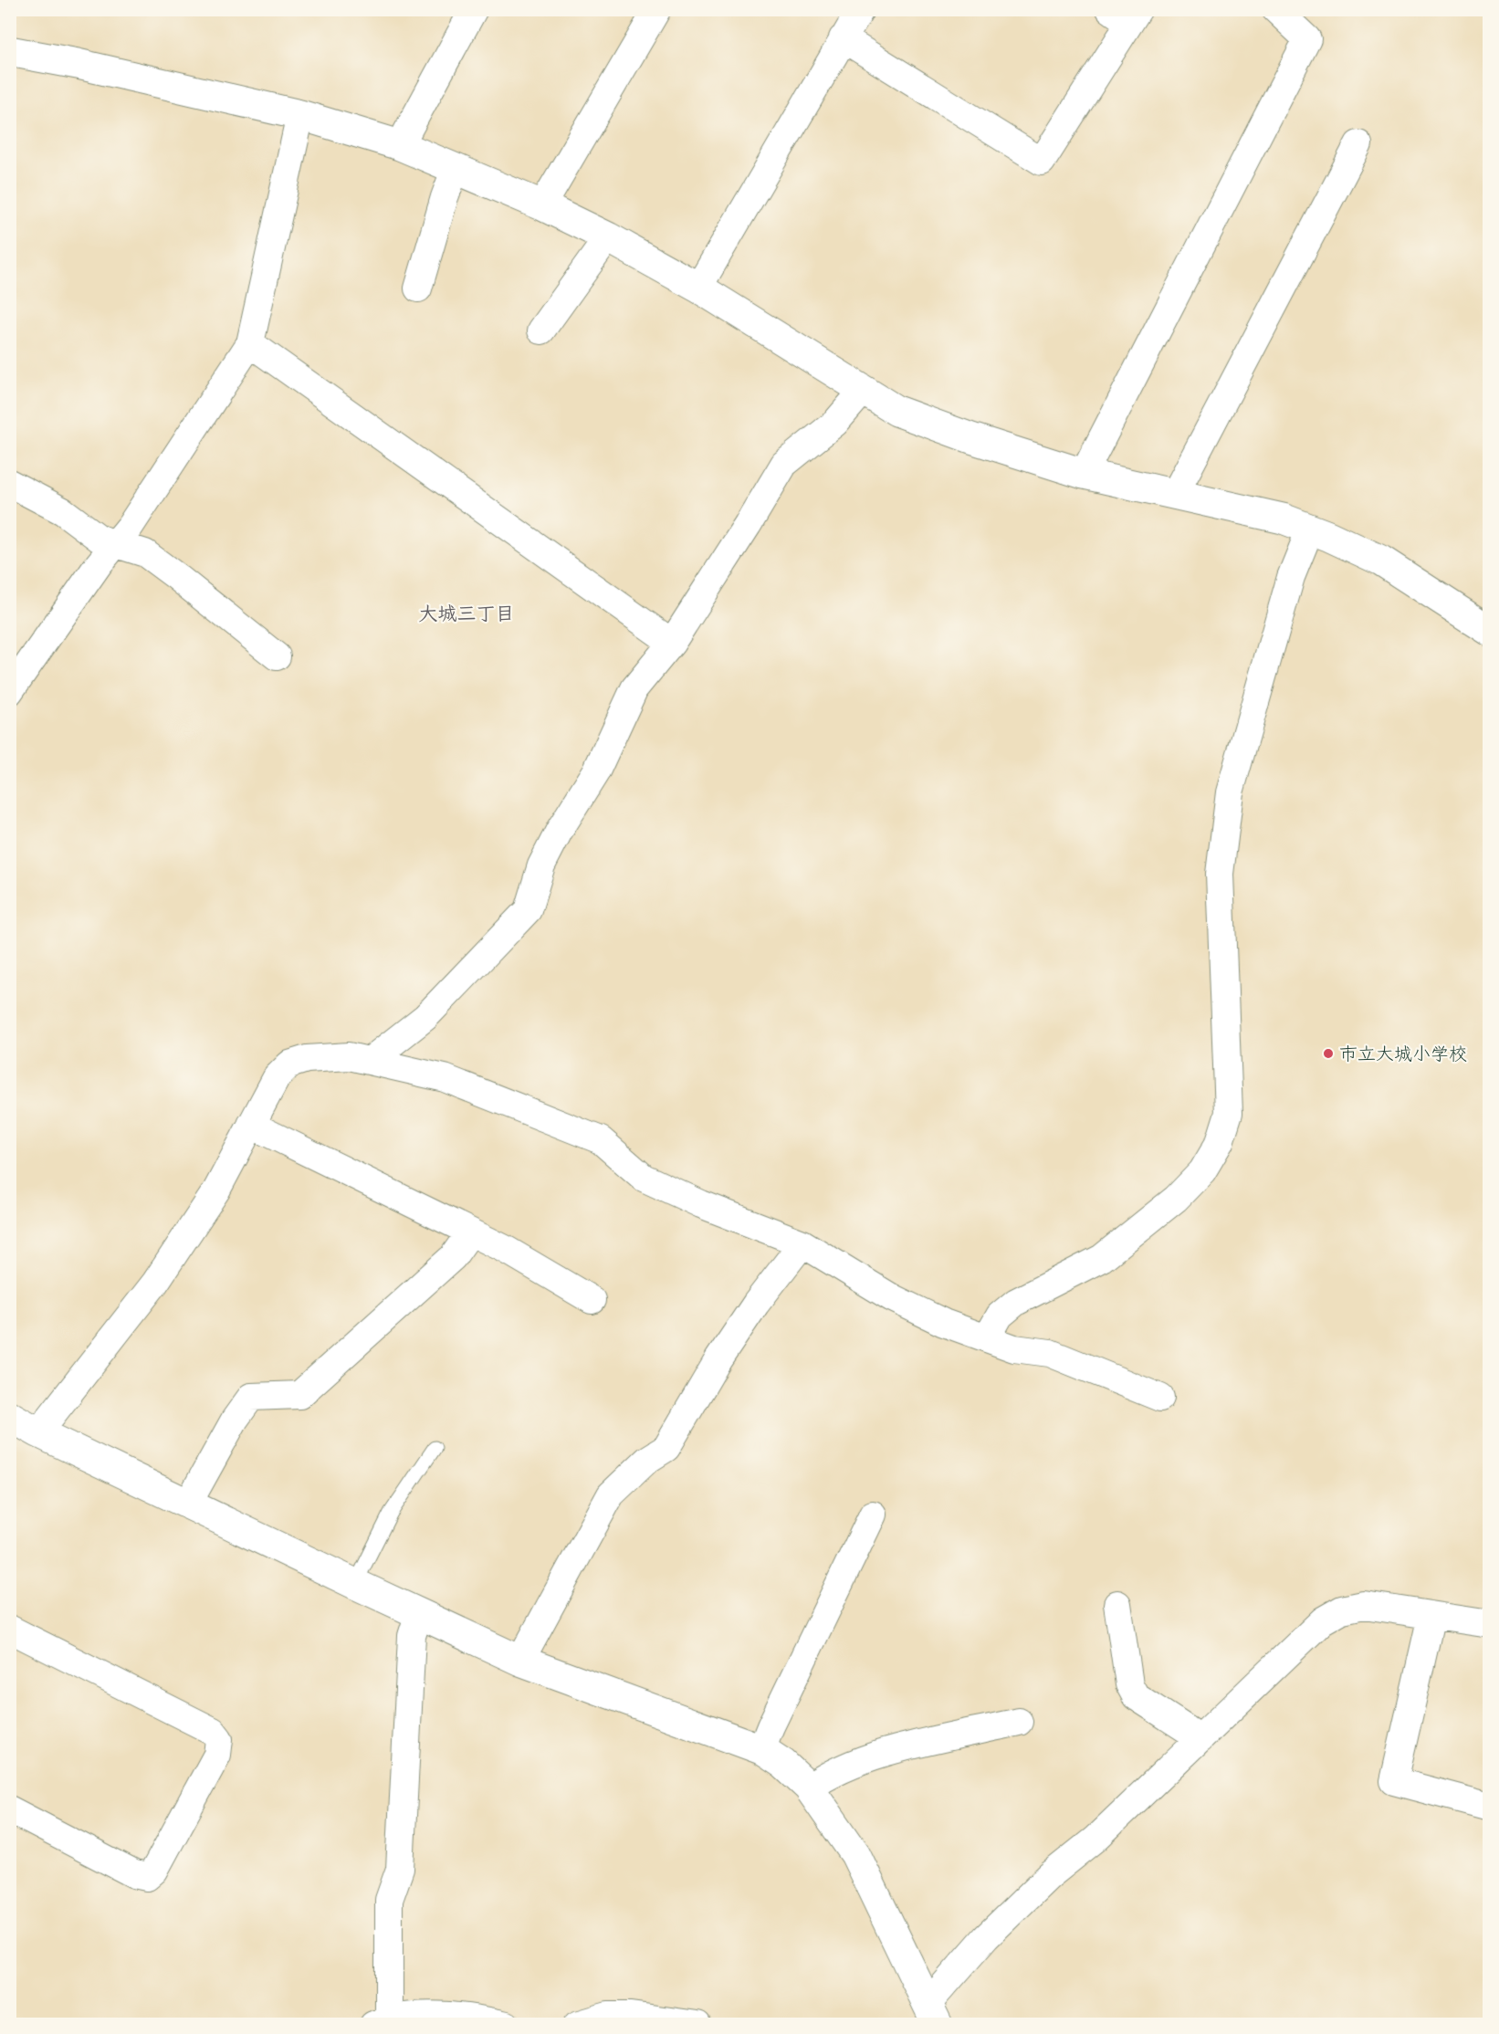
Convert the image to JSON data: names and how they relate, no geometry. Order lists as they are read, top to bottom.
{
  "districts": ["大城三丁目"],
  "places": ["市立大城小学校"]
}
